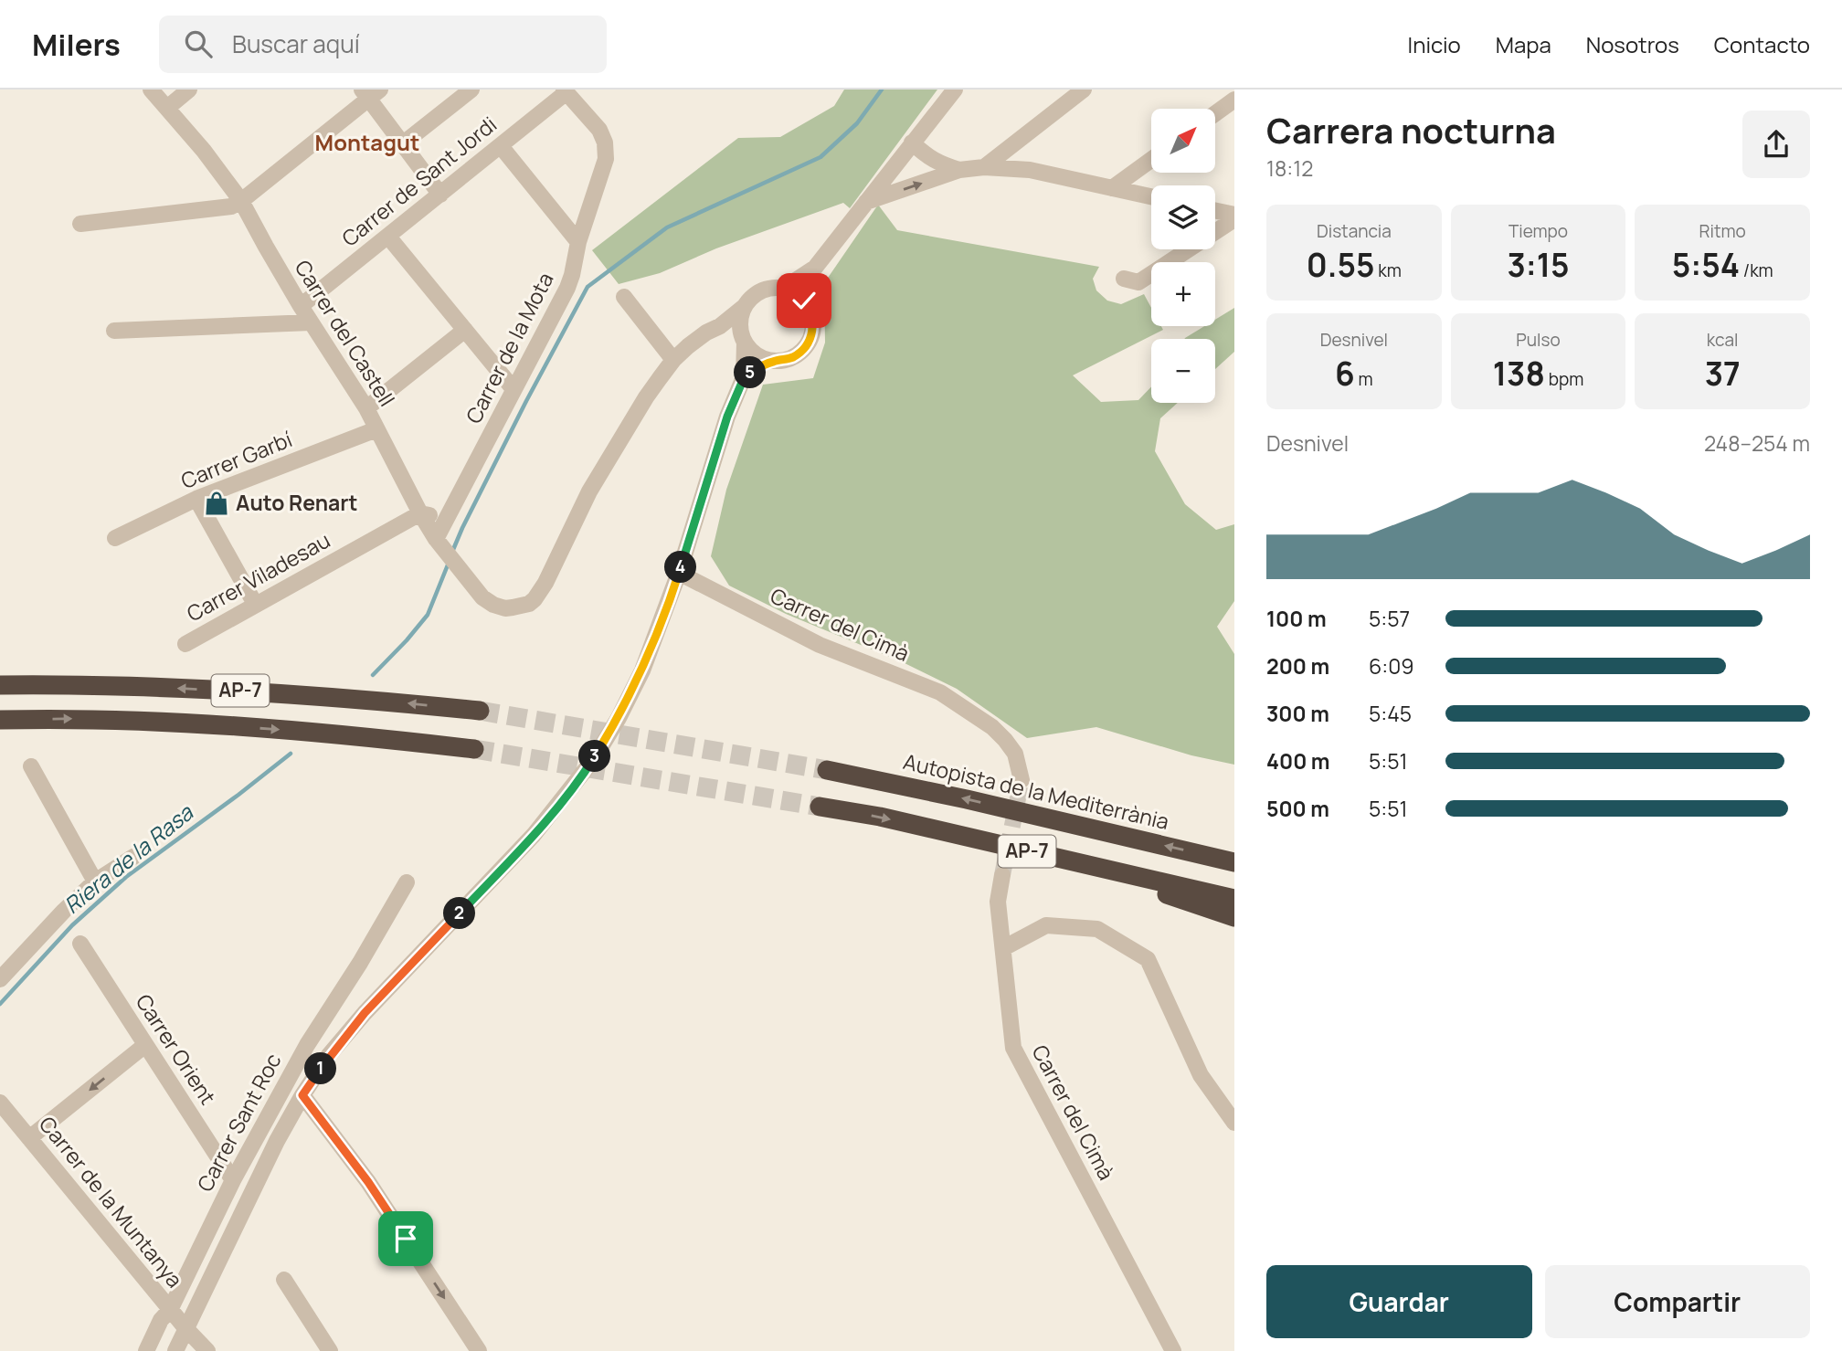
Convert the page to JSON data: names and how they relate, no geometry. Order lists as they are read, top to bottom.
{
  "streets": {
    "highway": ["AP-7", "Autopista de la Mediterrània"],
    "street": [
      "Carrer de Sant Jordi",
      "Carrer del Castell",
      "Carrer de la Mota",
      "Carrer Garbí",
      "Carrer Viladesau",
      "Carrer del Cimà",
      "Carrer Orient",
      "Carrer Sant Roc",
      "Carrer de la Muntanya"
    ]
  },
  "crossings": [
    ["Carrer de Sant Jordi", "Carrer del Castell"],
    ["Carrer de Sant Jordi", "Carrer de la Mota"],
    ["Carrer del Castell", "Carrer de la Mota"],
    ["Carrer del Castell", "Carrer Garbí"],
    ["Carrer del Castell", "Carrer Viladesau"],
    ["Carrer Orient", "Carrer Sant Roc"],
    ["Carrer Sant Roc", "Carrer de la Muntanya"]
  ],
  "districts": ["Montagut"],
  "water": ["Riera de la Rasa"],
  "places": {
    "shop": ["Auto Renart"]
  },
  "north": "top right",
  "page": {
    "header": "Milers",
    "search": "Buscar aquí",
    "nav": [
      "Inicio",
      "Mapa",
      "Nosotros",
      "Contacto"
    ],
    "heading": ["Carrera nocturna", "18:12"],
    "map_buttons": ["+", "−"],
    "stats": [
      ["Distancia", "0.55 km"],
      ["Tiempo", "3:15"],
      ["Ritmo", "5:54 /km"],
      ["Desnivel", "6 m"],
      ["Pulso", "138 bpm"],
      ["kcal", "37"]
    ],
    "pins": [
      "5",
      "4",
      "3",
      "2",
      "1"
    ],
    "chart": ["Desnivel", "248–254 m"],
    "list": [
      {
        "name": "100 m",
        "note": "5:57"
      },
      {
        "name": "200 m",
        "note": "6:09"
      },
      {
        "name": "300 m",
        "note": "5:45"
      },
      {
        "name": "400 m",
        "note": "5:51"
      },
      {
        "name": "500 m",
        "note": "5:51"
      }
    ],
    "buttons": ["Guardar", "Compartir"]
  }
}
